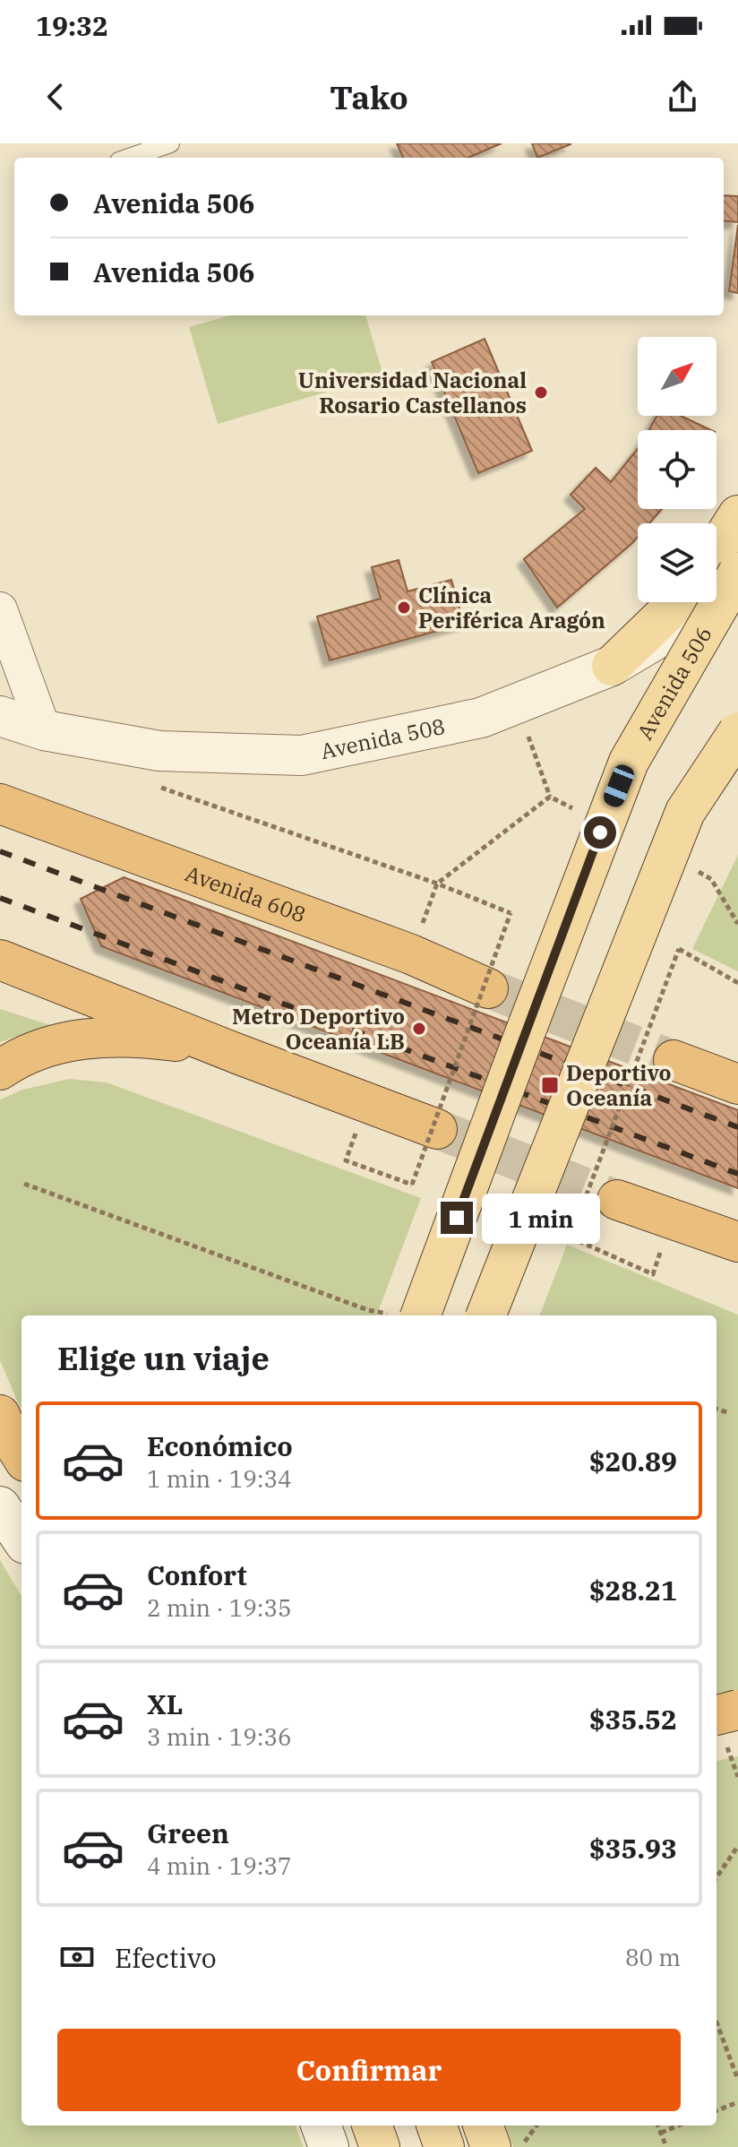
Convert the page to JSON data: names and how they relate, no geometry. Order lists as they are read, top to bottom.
{
  "streets": {
    "highway": ["Avenida 608"],
    "main road": ["Avenida 506"],
    "street": ["Avenida 508"]
  },
  "places": {
    "other": ["Universidad Nacional Rosario Castellanos", "Clínica Periférica Aragón", "Metro Deportivo Oceanía LB"],
    "transit": ["Deportivo Oceanía"]
  },
  "north": "top right",
  "page": {
    "status": "19:32",
    "header": "Tako",
    "banner": ["Avenida 506", "Avenida 506"],
    "bubble": "1 min",
    "heading": "Elige un viaje",
    "list": [
      {
        "name": "Económico",
        "note": "1 min · 19:34",
        "value": "$20.89"
      },
      {
        "name": "Confort",
        "note": "2 min · 19:35",
        "value": "$28.21"
      },
      {
        "name": "XL",
        "note": "3 min · 19:36",
        "value": "$35.52"
      },
      {
        "name": "Green",
        "note": "4 min · 19:37",
        "value": "$35.93"
      }
    ],
    "pay": ["Efectivo", "80 m"],
    "buttons": "Confirmar"
  }
}
